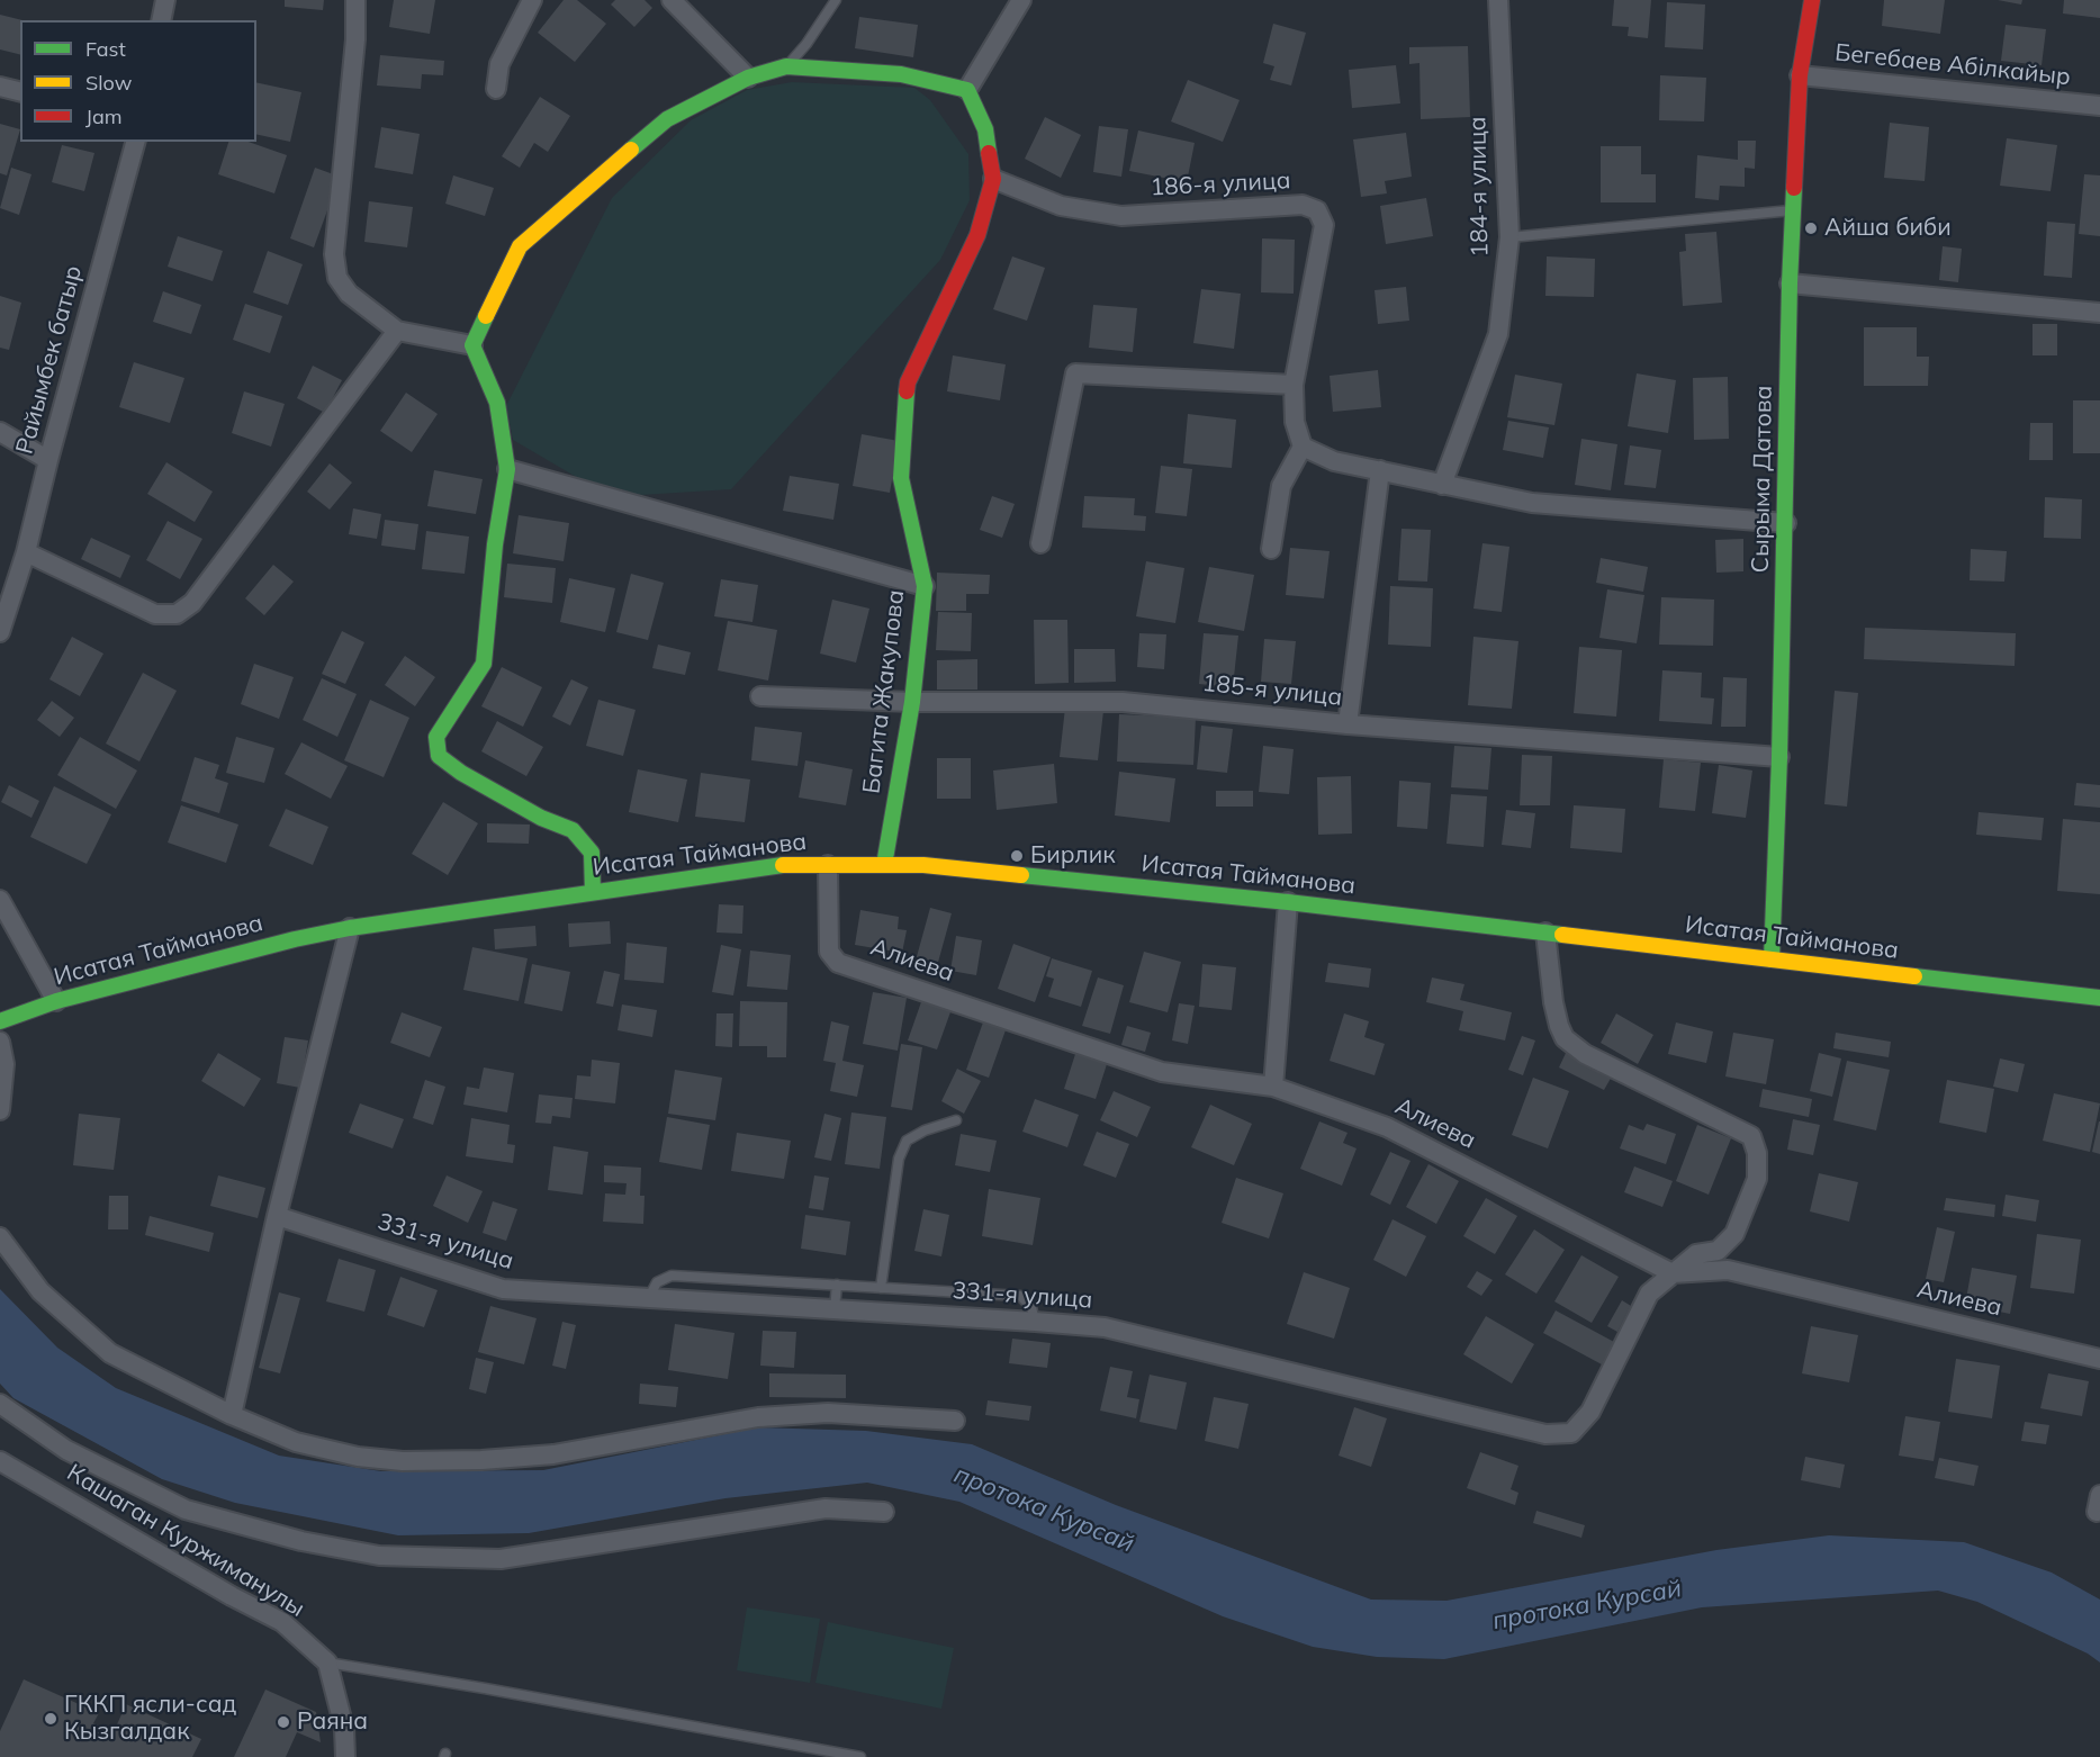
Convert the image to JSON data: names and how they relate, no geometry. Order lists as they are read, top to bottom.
{
  "streets": {
    "street": [
      "Бегебаев Абілкайыр",
      "186-я улица",
      "184-я улица",
      "Райымбек батыр",
      "Сырыма Датова",
      "185-я улица",
      "Багита Жакупова",
      "Исатая Тайманова",
      "Алиева",
      "331-я улица",
      "Кашаган Куржиманулы"
    ]
  },
  "crossings": [
    ["Бегебаев Абілкайыр", "Сырыма Датова"],
    ["186-я улица", "Багита Жакупова"],
    ["Сырыма Датова", "185-я улица"],
    ["Сырыма Датова", "Исатая Тайманова"],
    ["185-я улица", "Багита Жакупова"],
    ["Багита Жакупова", "Исатая Тайманова"],
    ["Исатая Тайманова", "Алиева"],
    ["Исатая Тайманова", "331-я улица"],
    ["Алиева", "331-я улица"]
  ],
  "water": ["протока Курсай"],
  "places": [
    "Айша биби",
    "Бирлик",
    "ГККП ясли-сад Кызгалдак",
    "Раяна"
  ],
  "legend": ["Fast", "Slow", "Jam"]
}
